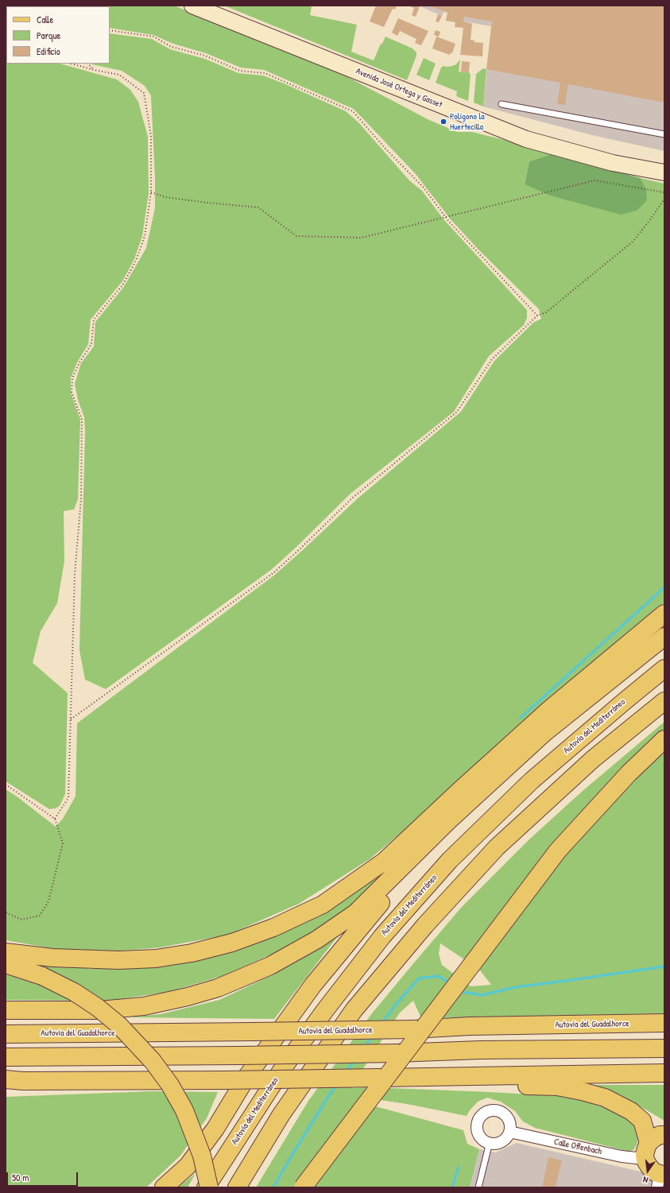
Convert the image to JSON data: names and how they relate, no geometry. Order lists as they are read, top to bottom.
{
  "streets": {
    "main road": ["Avenida José Ortega y Gasset", "Autovía del Mediterráneo", "Autovía del Guadalhorce"],
    "street": ["Calle Offenbach"]
  },
  "places": ["Polígono la Huertecilla"],
  "legend": ["Calle", "Parque", "Edificio"],
  "scale_bar": "50 m",
  "north": "bottom"
}
